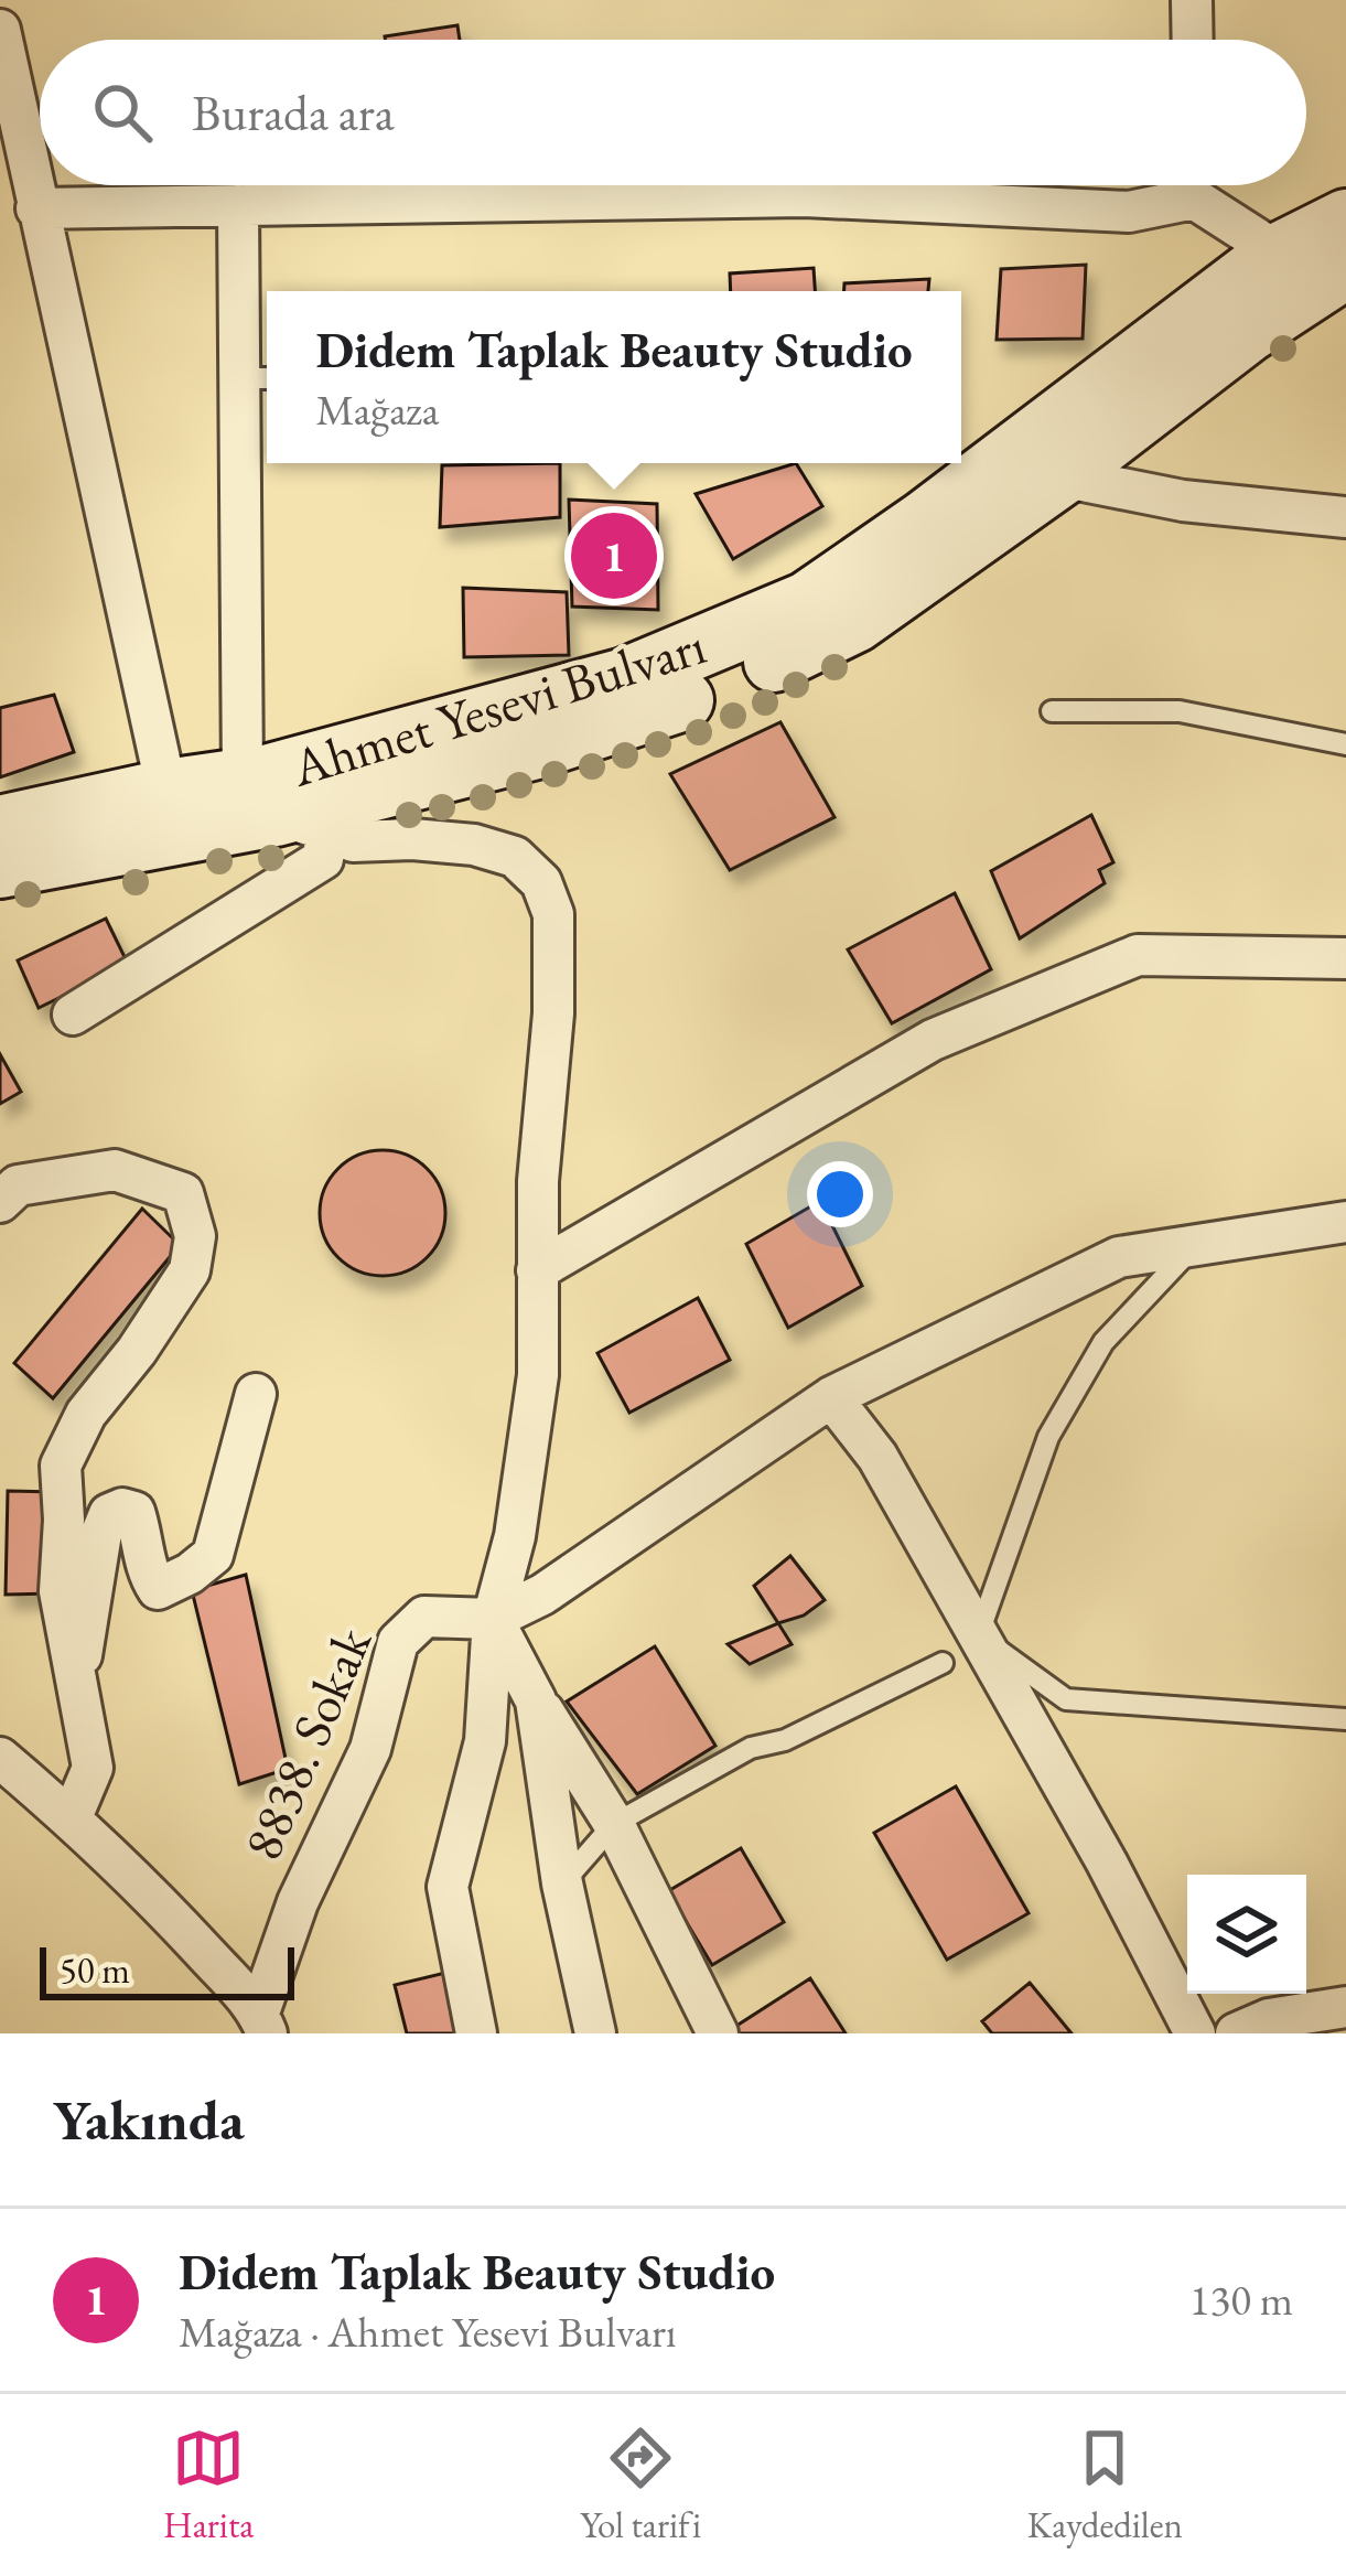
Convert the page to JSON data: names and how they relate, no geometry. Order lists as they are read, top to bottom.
{
  "streets": {
    "street": ["Ahmet Yesevi Bulvarı", "8838. Sokak"]
  },
  "scale_bar": "50 m",
  "page": {
    "search": "Burada ara",
    "popup": ["Didem Taplak Beauty Studio", "Mağaza"],
    "pins": "1",
    "scale": "50 m",
    "heading": "Yakında",
    "list": [
      {
        "mark": "1",
        "name": "Didem Taplak Beauty Studio",
        "note": "Mağaza · Ahmet Yesevi Bulvarı",
        "value": "130 m"
      }
    ],
    "nav": ["Harita", "Yol tarifi", "Kaydedilen"]
  }
}
